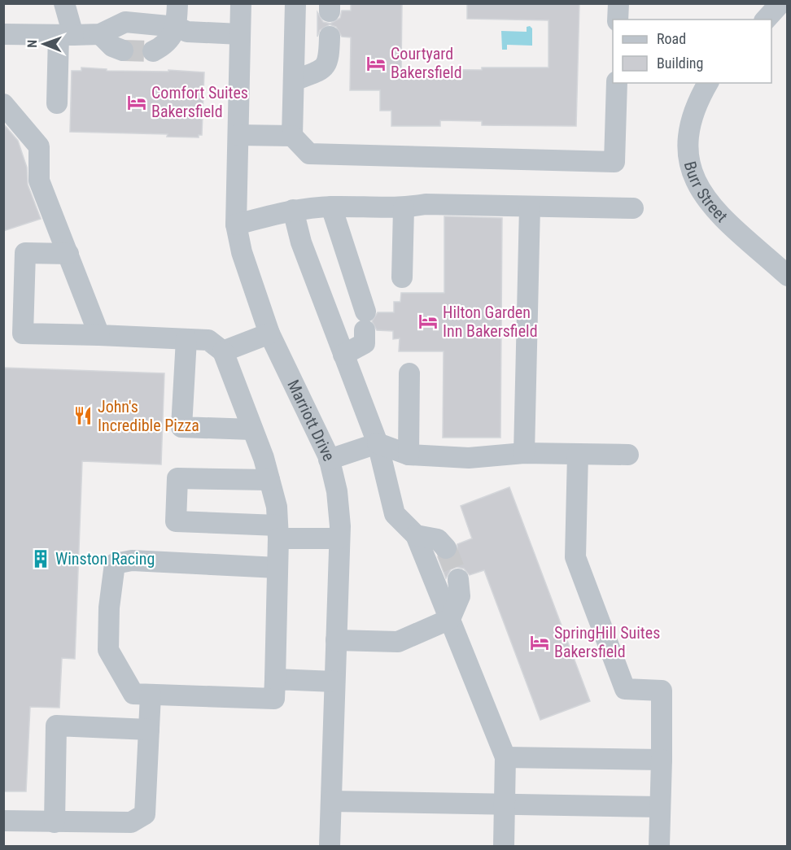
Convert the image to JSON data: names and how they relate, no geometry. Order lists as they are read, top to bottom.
{
  "streets": {
    "street": ["Burr Street", "Marriott Drive"]
  },
  "places": {
    "hotel": [
      "Courtyard Bakersfield",
      "Comfort Suites Bakersfield",
      "Hilton Garden Inn Bakersfield",
      "SpringHill Suites Bakersfield"
    ],
    "restaurant": ["John's Incredible Pizza"],
    "building": ["Winston Racing"]
  },
  "legend": ["Road", "Building"],
  "north": "left"
}
